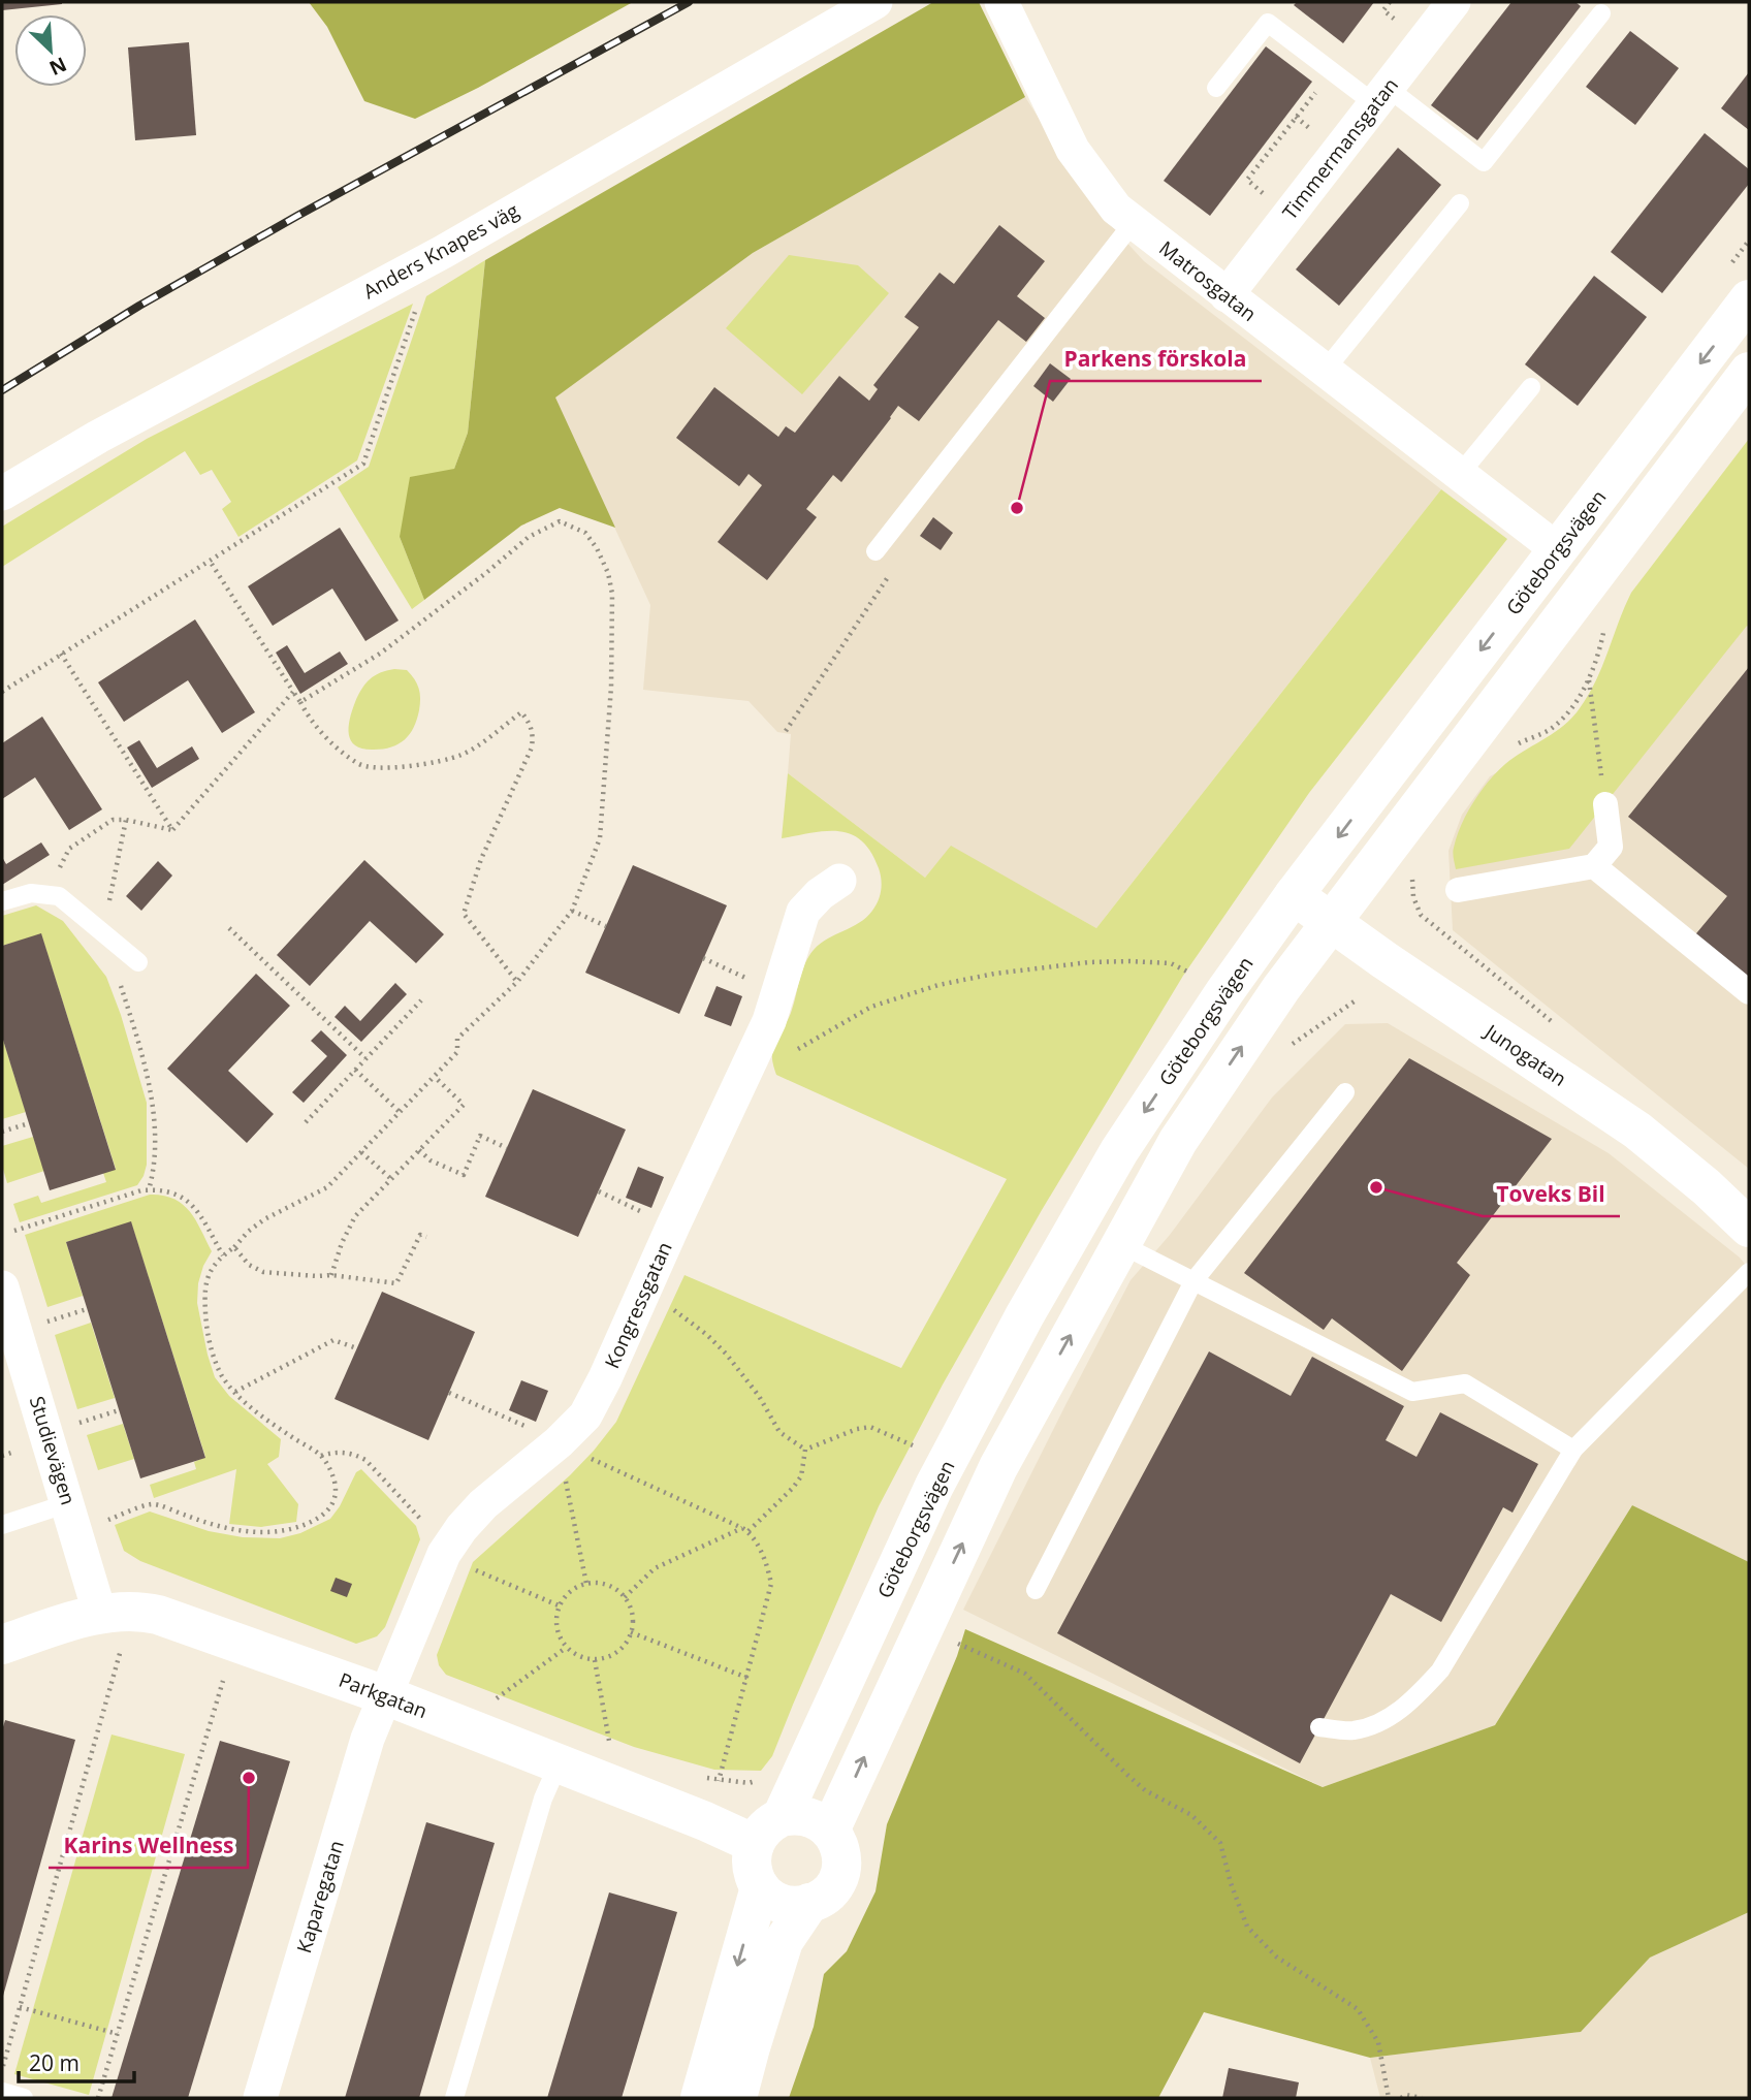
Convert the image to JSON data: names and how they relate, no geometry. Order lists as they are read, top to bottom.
{
  "streets": {
    "main road": ["Göteborgsvägen", "Junogatan", "Parkgatan"],
    "street": [
      "Timmermansgatan",
      "Anders Knapes väg",
      "Matrosgatan",
      "Kongressgatan",
      "Studievägen",
      "Kaparegatan"
    ]
  },
  "crossings": [
    ["Timmermansgatan", "Matrosgatan"],
    ["Matrosgatan", "Göteborgsvägen"],
    ["Göteborgsvägen", "Junogatan"],
    ["Göteborgsvägen", "Parkgatan"],
    ["Kongressgatan", "Parkgatan"],
    ["Kongressgatan", "Kaparegatan"],
    ["Studievägen", "Parkgatan"],
    ["Parkgatan", "Kaparegatan"]
  ],
  "places": ["Parkens förskola", "Toveks Bil", "Karins Wellness"],
  "scale_bar": "20 m",
  "north": "bottom right"
}
